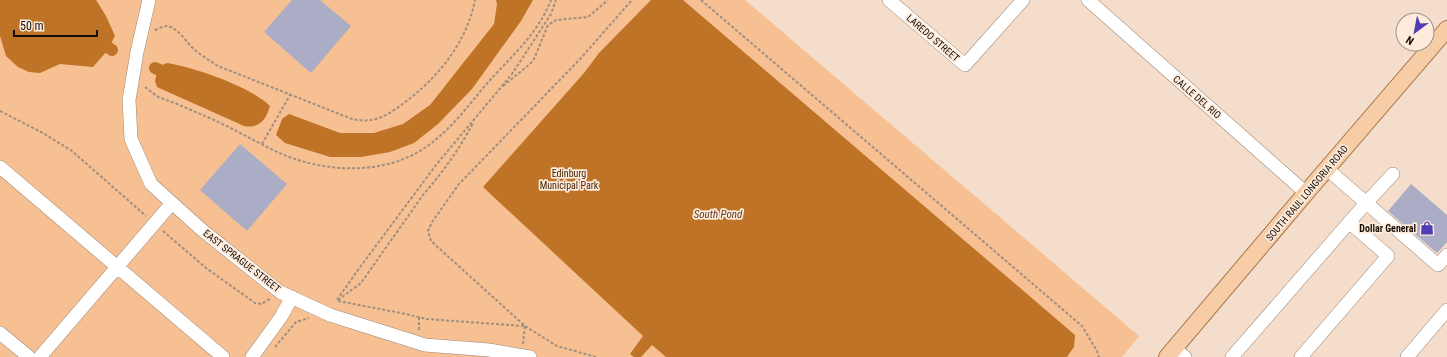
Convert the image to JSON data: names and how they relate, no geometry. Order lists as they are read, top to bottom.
{
  "streets": {
    "main road": ["SOUTH RAUL LONGORIA ROAD"],
    "street": ["LAREDO STREET", "CALLE DEL RIO", "EAST SPRAGUE STREET"]
  },
  "crossings": [
    ["CALLE DEL RIO", "SOUTH RAUL LONGORIA ROAD"]
  ],
  "water": ["South Pond"],
  "parks": ["Edinburg Municipal Park"],
  "places": {
    "shop": ["Dollar General"]
  },
  "scale_bar": "50 m",
  "north": "bottom left"
}
